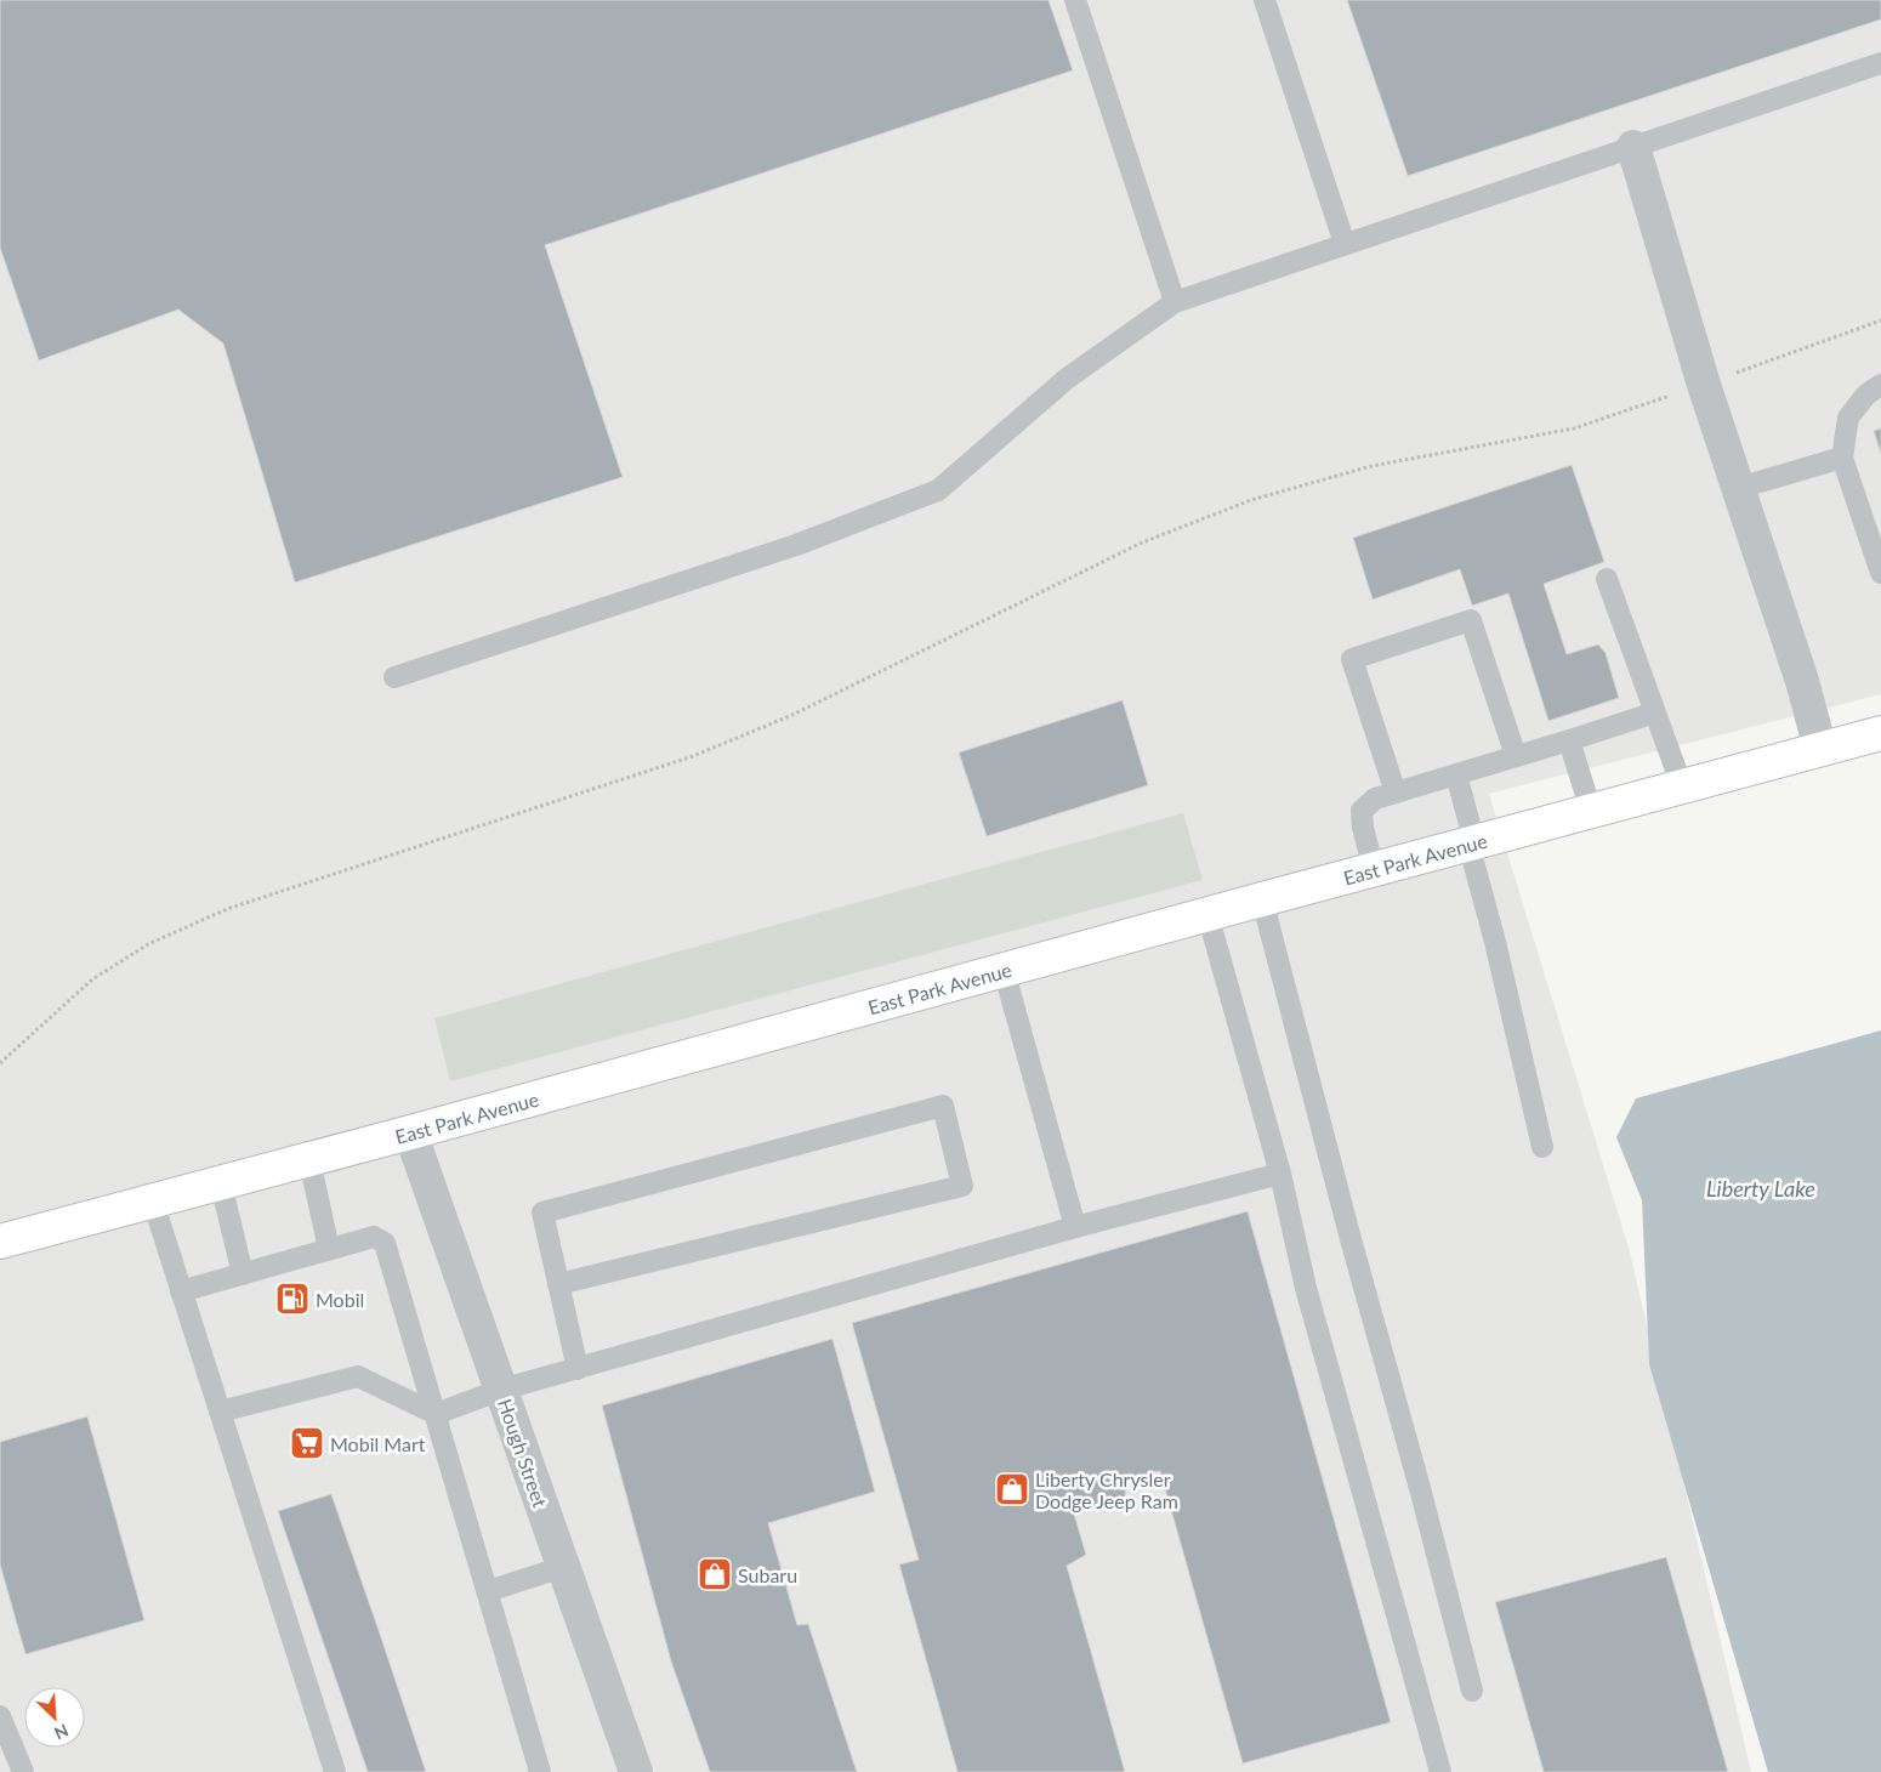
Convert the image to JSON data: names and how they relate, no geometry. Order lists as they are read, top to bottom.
{
  "streets": {
    "main road": ["East Park Avenue"],
    "street": ["Hough Street"]
  },
  "crossings": [
    ["East Park Avenue", "Hough Street"]
  ],
  "water": ["Liberty Lake"],
  "places": {
    "fuel station": ["Mobil"],
    "supermarket": ["Mobil Mart"],
    "shop": ["Liberty Chrysler Dodge Jeep Ram", "Subaru"]
  },
  "north": "bottom right"
}
